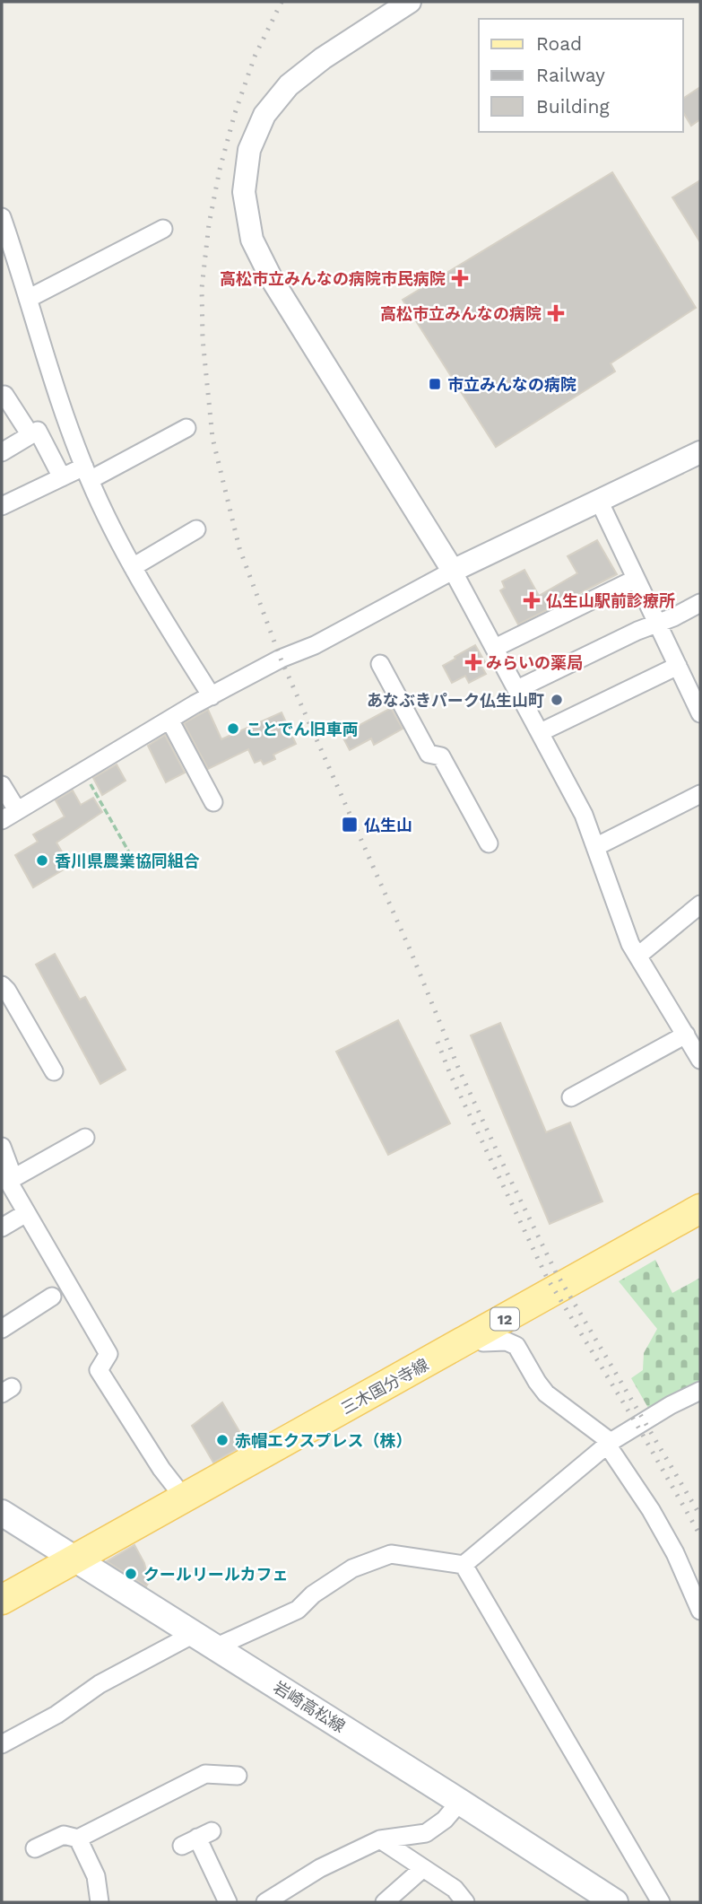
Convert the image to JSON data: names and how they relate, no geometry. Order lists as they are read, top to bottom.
{
  "streets": {
    "main road": ["12", "三木国分寺線", "岩崎高松線"]
  },
  "crossings": [
    ["三木国分寺線", "岩崎高松線"]
  ],
  "places": {
    "health": [
      "高松市立みんなの病院市民病院",
      "高松市立みんなの病院",
      "仏生山駅前診療所",
      "みらいの薬局"
    ],
    "transit": ["市立みんなの病院", "仏生山"],
    "other": [
      "あなぶきパーク仏生山町",
      "ことでん旧車両",
      "香川県農業協同組合",
      "赤帽エクスプレス（株）",
      "クールリールカフェ"
    ]
  },
  "legend": ["Road", "Railway", "Building"]
}
